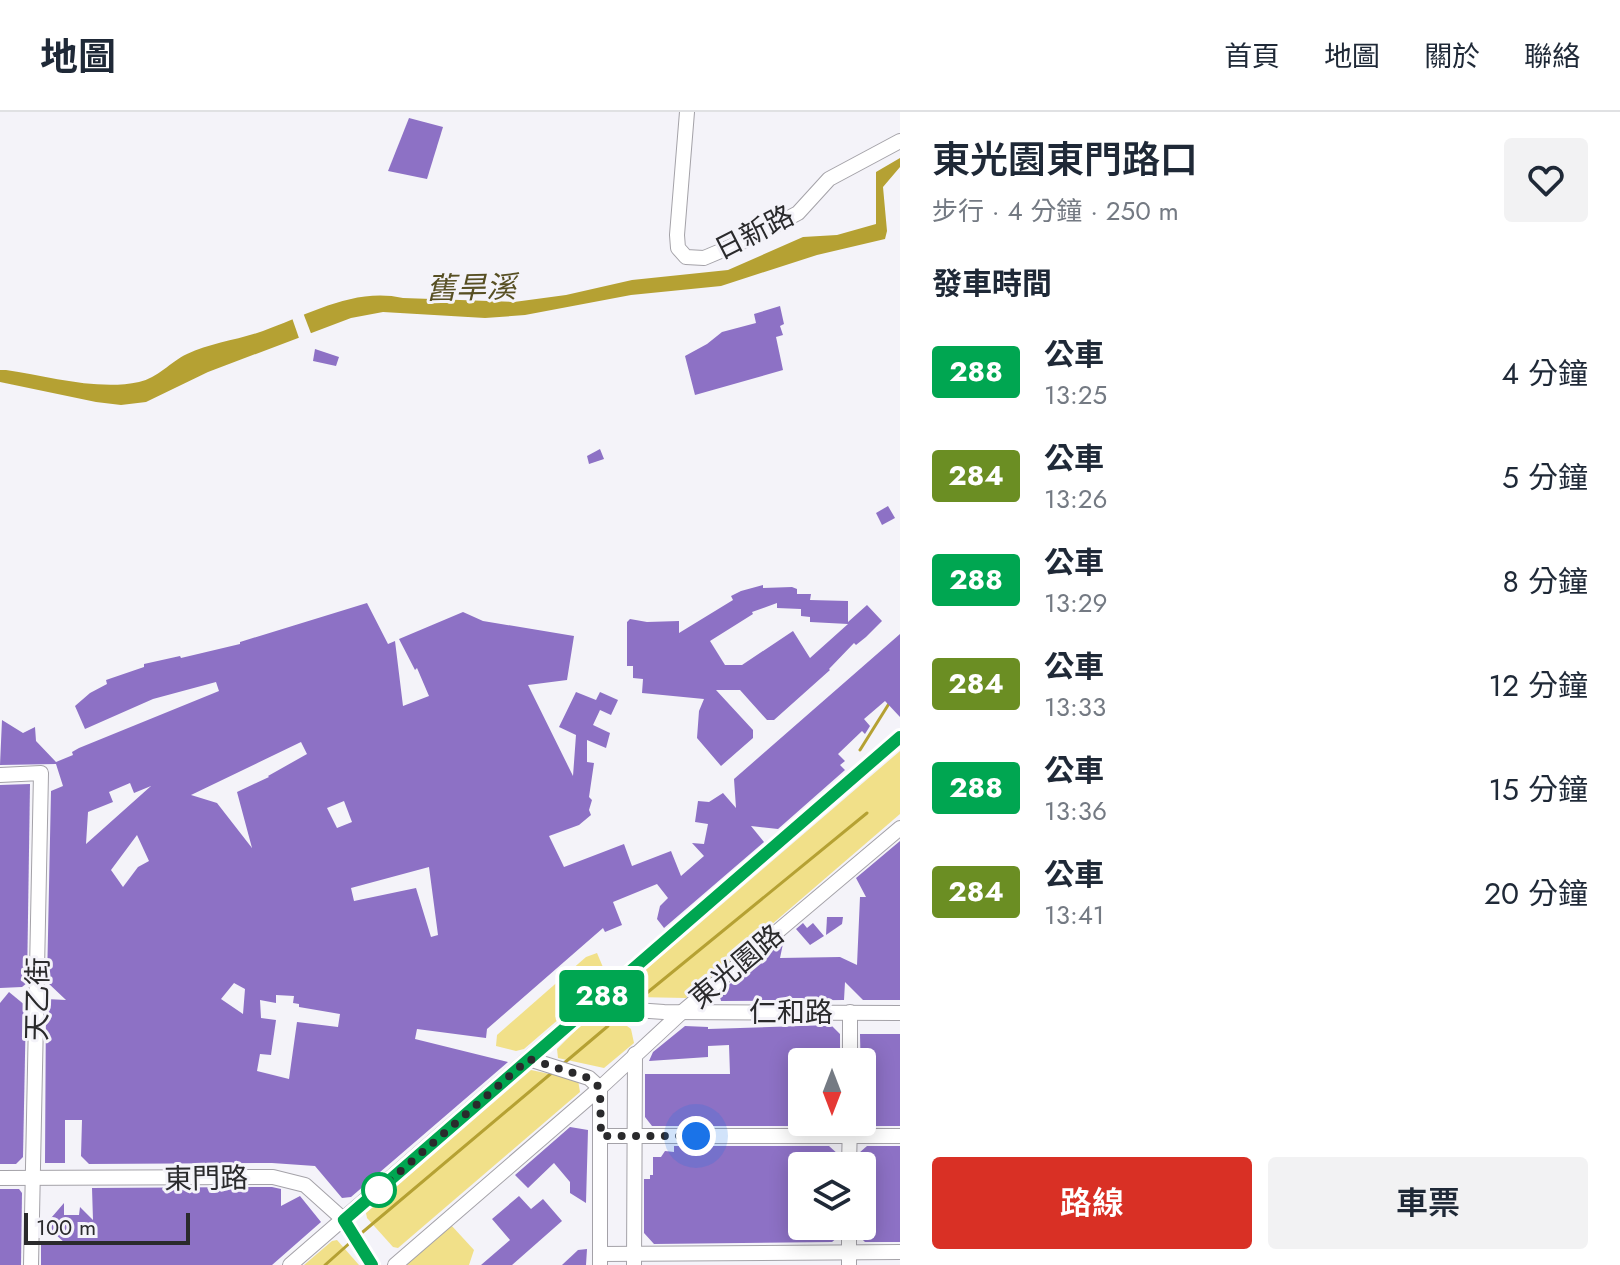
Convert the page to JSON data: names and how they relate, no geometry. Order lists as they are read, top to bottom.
{
  "streets": {
    "street": [
      "日新路",
      "東光園路",
      "天乙街",
      "仁和路",
      "東門路"
    ]
  },
  "crossings": [
    ["東光園路", "仁和路"],
    ["天乙街", "東門路"]
  ],
  "water": ["舊旱溪"],
  "lines": ["bus line 288"],
  "scale_bar": "100 m",
  "north": "bottom",
  "page": {
    "header": "地圖",
    "nav": [
      "首頁",
      "地圖",
      "關於",
      "聯絡"
    ],
    "on_map": "288",
    "heading": [
      ["東光園東門路口", "步行 · 4 分鐘 · 250 m"],
      "發車時間"
    ],
    "list": [
      {
        "mark": "288",
        "name": "公車",
        "note": "13:25",
        "value": "4 分鐘"
      },
      {
        "mark": "284",
        "name": "公車",
        "note": "13:26",
        "value": "5 分鐘"
      },
      {
        "mark": "288",
        "name": "公車",
        "note": "13:29",
        "value": "8 分鐘"
      },
      {
        "mark": "284",
        "name": "公車",
        "note": "13:33",
        "value": "12 分鐘"
      },
      {
        "mark": "288",
        "name": "公車",
        "note": "13:36",
        "value": "15 分鐘"
      },
      {
        "mark": "284",
        "name": "公車",
        "note": "13:41",
        "value": "20 分鐘"
      }
    ],
    "buttons": ["路線", "車票"],
    "scale": "100 m"
  }
}
